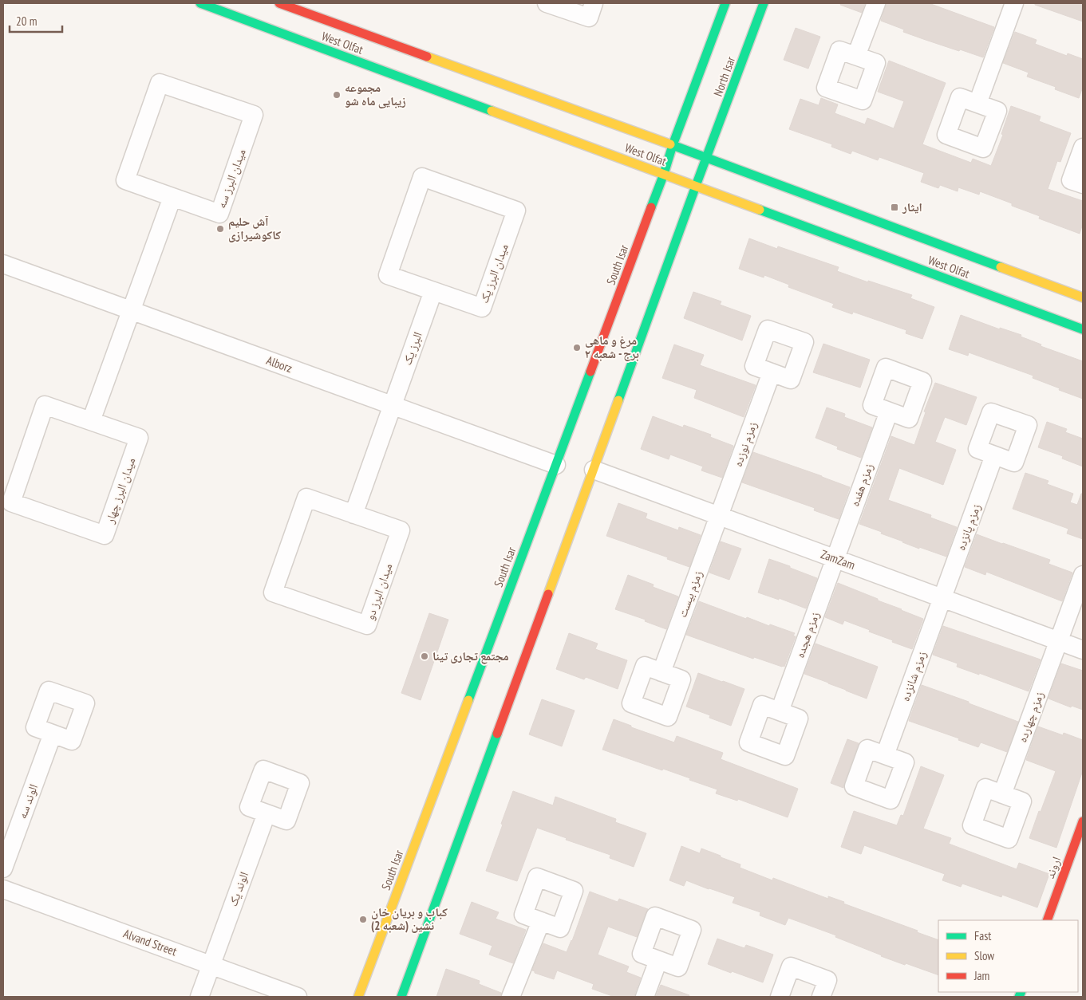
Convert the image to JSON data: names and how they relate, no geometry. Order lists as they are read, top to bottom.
{
  "streets": {
    "main road": [
      "West Olfat",
      "North Isar",
      "South Isar",
      "اروند"
    ],
    "street": [
      "میدان البرز سه",
      "میدان البرز یک",
      "البرز یک",
      "Alborz",
      "زمزم نوزده",
      "زمزم هفده",
      "میدان البرز چهار",
      "زمزم پانزده",
      "ZamZam",
      "میدان البرز دو",
      "زمزم بیست",
      "زمزم هجده",
      "زمزم شانزده",
      "زمزم چهارده",
      "الوند سه",
      "الوند یک",
      "Alvand Street"
    ]
  },
  "crossings": [
    ["West Olfat", "North Isar"],
    ["West Olfat", "South Isar"],
    ["North Isar", "South Isar"],
    ["South Isar", "Alborz"],
    ["میدان البرز یک", "البرز یک"],
    ["البرز یک", "Alborz"],
    ["البرز یک", "میدان البرز دو"],
    ["زمزم نوزده", "ZamZam"],
    ["زمزم نوزده", "زمزم بیست"],
    ["زمزم هفده", "ZamZam"],
    ["زمزم هفده", "زمزم هجده"],
    ["زمزم پانزده", "ZamZam"],
    ["زمزم پانزده", "زمزم شانزده"],
    ["ZamZam", "زمزم بیست"],
    ["ZamZam", "زمزم هجده"],
    ["ZamZam", "زمزم شانزده"],
    ["ZamZam", "زمزم چهارده"],
    ["الوند یک", "Alvand Street"]
  ],
  "places": {
    "other": [
      "مجموعه زیبایی ماه شو",
      "آش حلیم کاکوشیرازی",
      "مرغ و ماهی برج - شعبه ۲",
      "مجتمع تجاری تینا",
      "کباب و بریان خان نشین (شعبه 2)"
    ],
    "transit": ["ایثار"]
  },
  "legend": ["Fast", "Slow", "Jam"],
  "scale_bar": "20 m"
}
